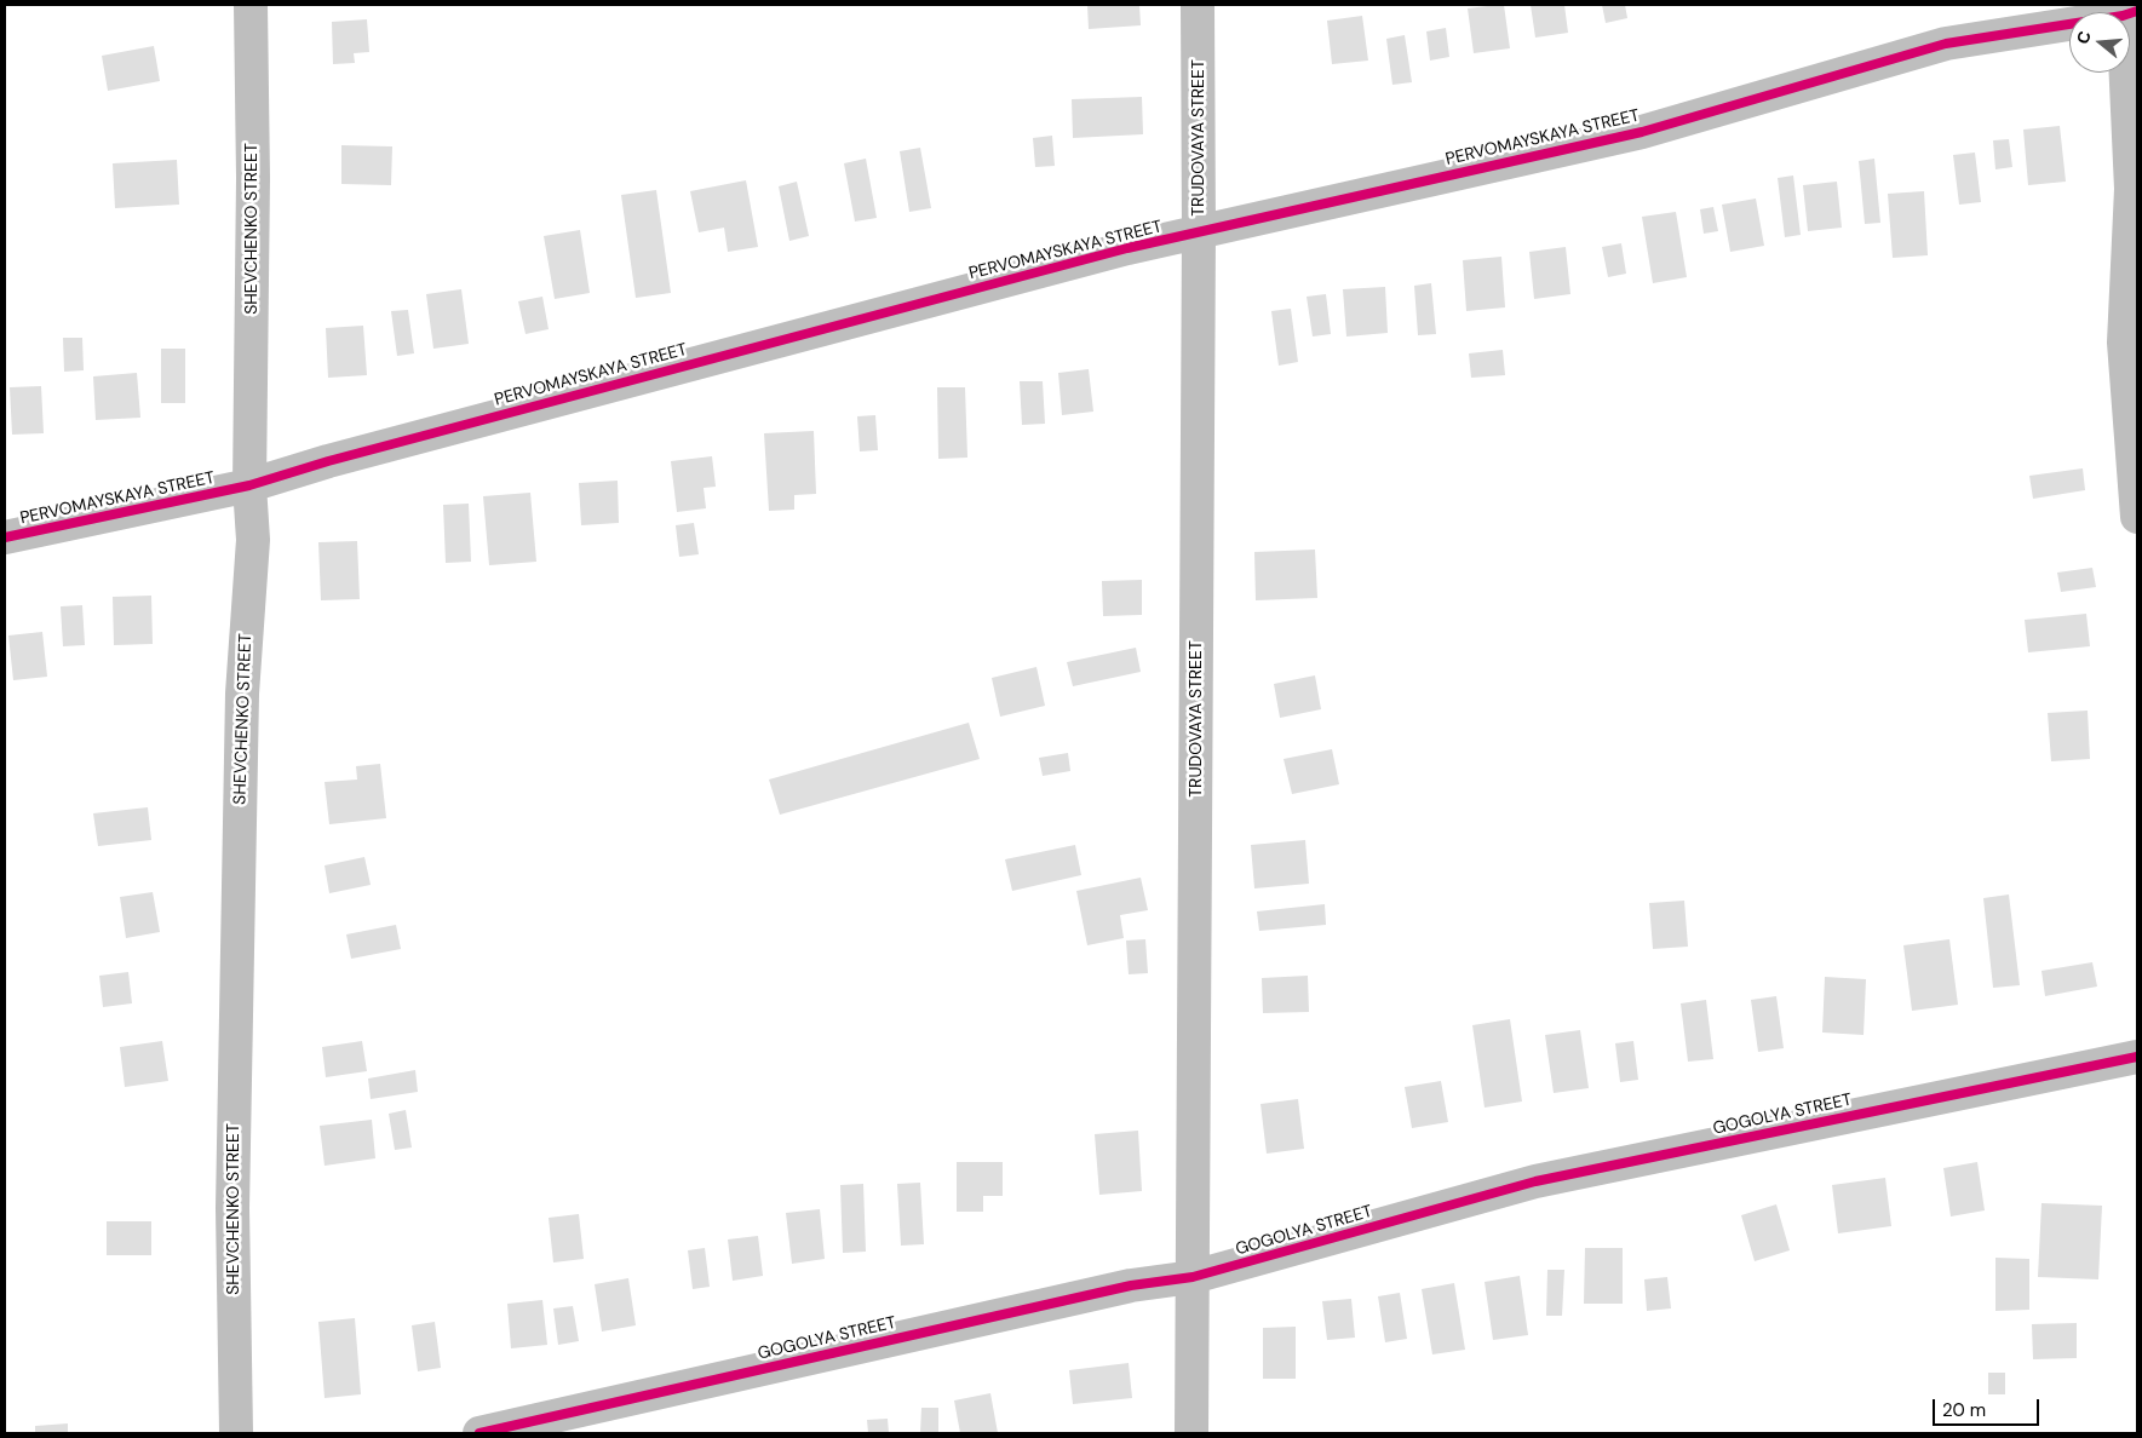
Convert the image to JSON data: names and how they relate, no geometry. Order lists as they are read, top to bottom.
{
  "streets": {
    "street": [
      "TRUDOVAYA STREET",
      "PERVOMAYSKAYA STREET",
      "SHEVCHENKO STREET",
      "GOGOLYA STREET"
    ]
  },
  "crossings": [
    ["TRUDOVAYA STREET", "PERVOMAYSKAYA STREET"],
    ["TRUDOVAYA STREET", "GOGOLYA STREET"],
    ["PERVOMAYSKAYA STREET", "SHEVCHENKO STREET"]
  ],
  "scale_bar": "20 m",
  "north": "left"
}
